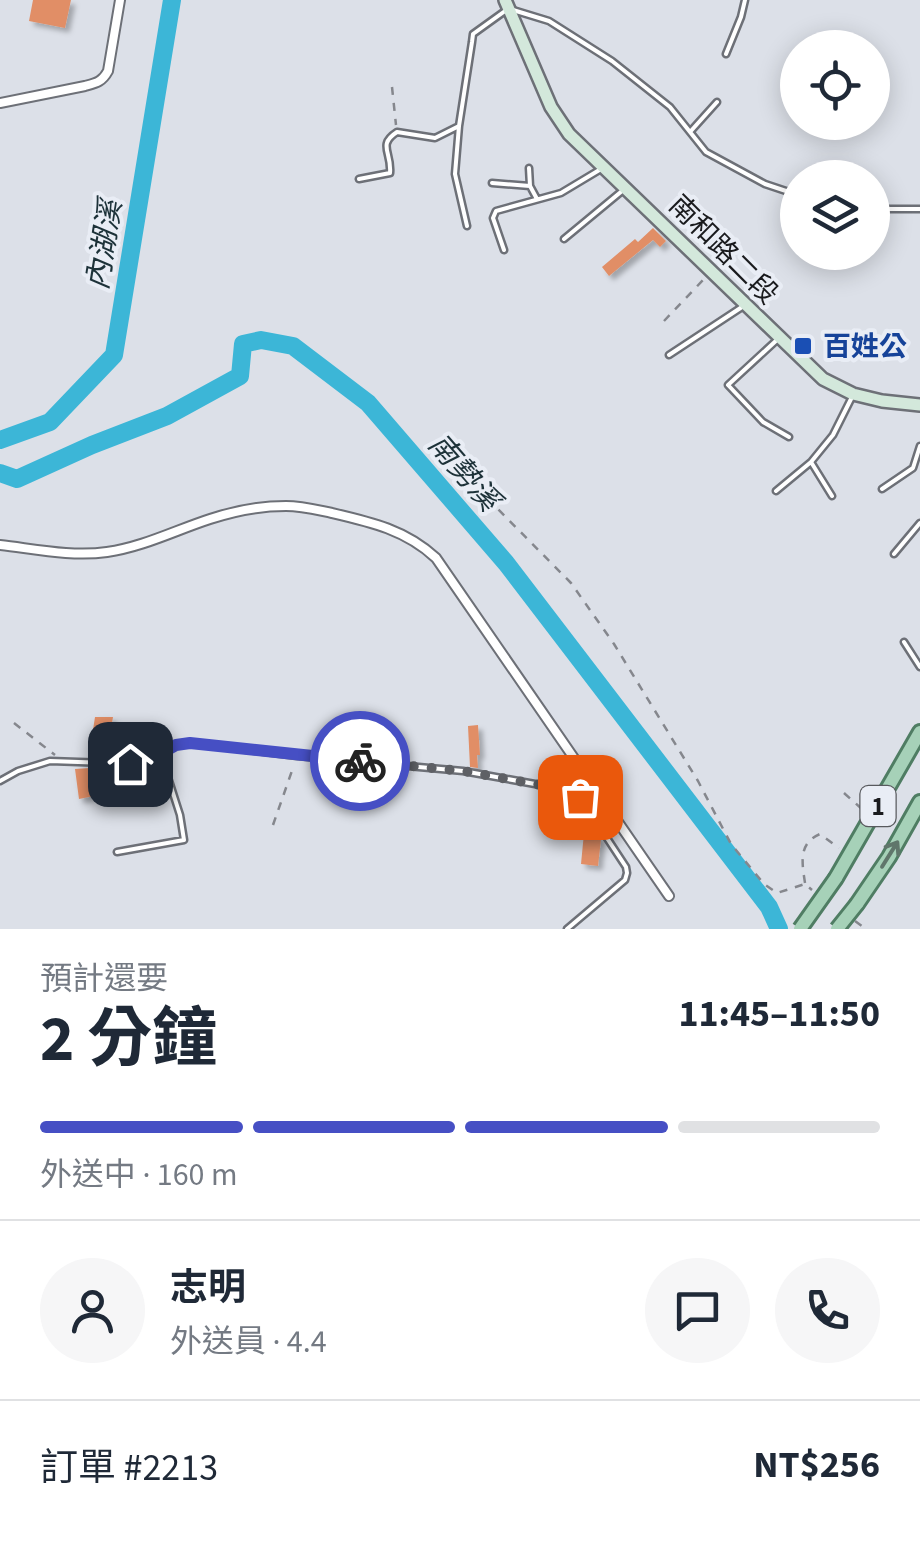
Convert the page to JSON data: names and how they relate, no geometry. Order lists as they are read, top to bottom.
{
  "streets": {
    "main road": ["南和路二段", "1"]
  },
  "water": ["內湖溪", "南勢溪"],
  "places": {
    "transit": ["百姓公"]
  },
  "page": {
    "heading": ["2 分鐘", "預計還要", "11:45–11:50"],
    "panel": [
      "志明",
      "外送員 · 4.4",
      "訂單 #2213",
      "NT$256"
    ],
    "bar": "外送中 · 160 m"
  }
}
